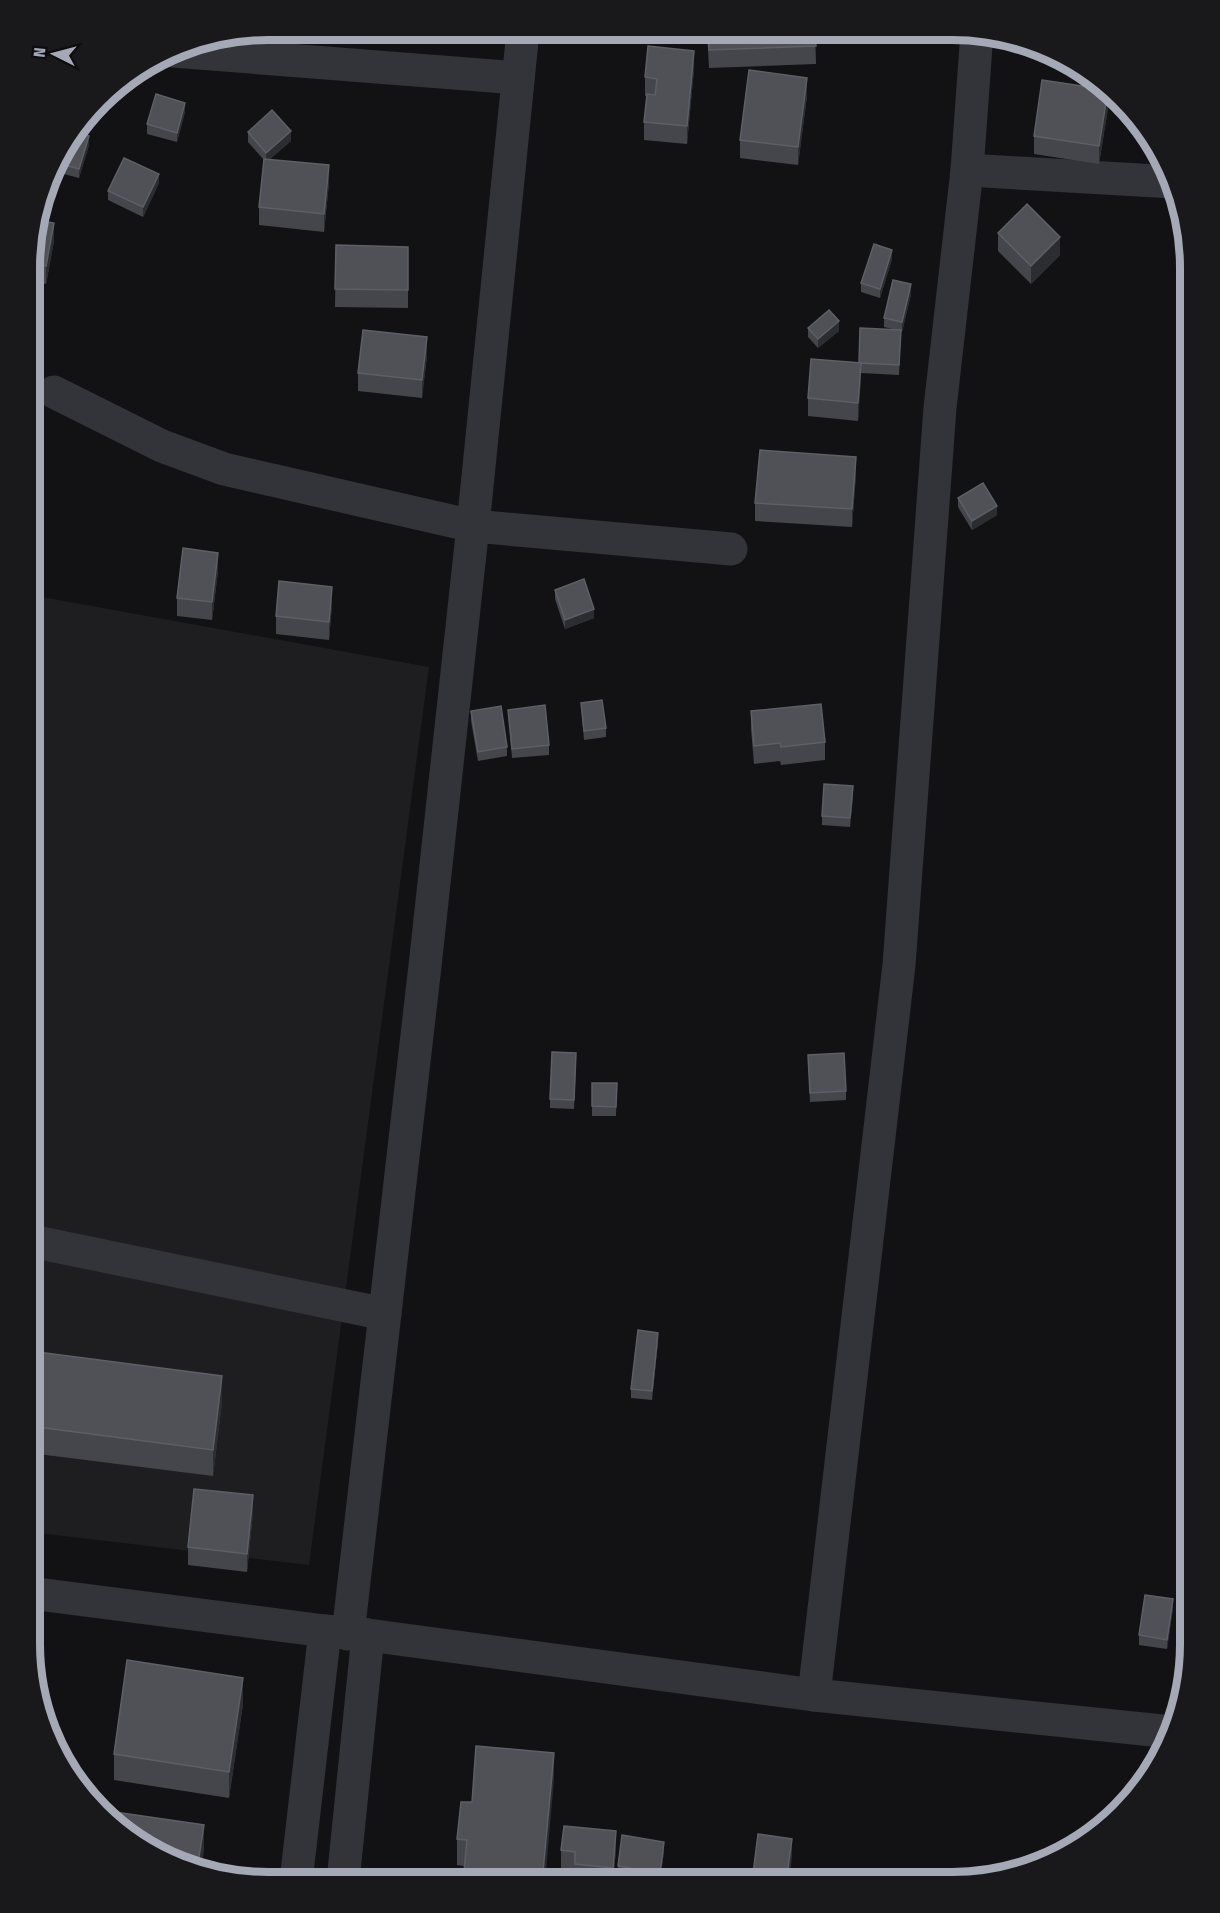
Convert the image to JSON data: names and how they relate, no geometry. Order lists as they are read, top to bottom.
{
  "north": "left"
}
